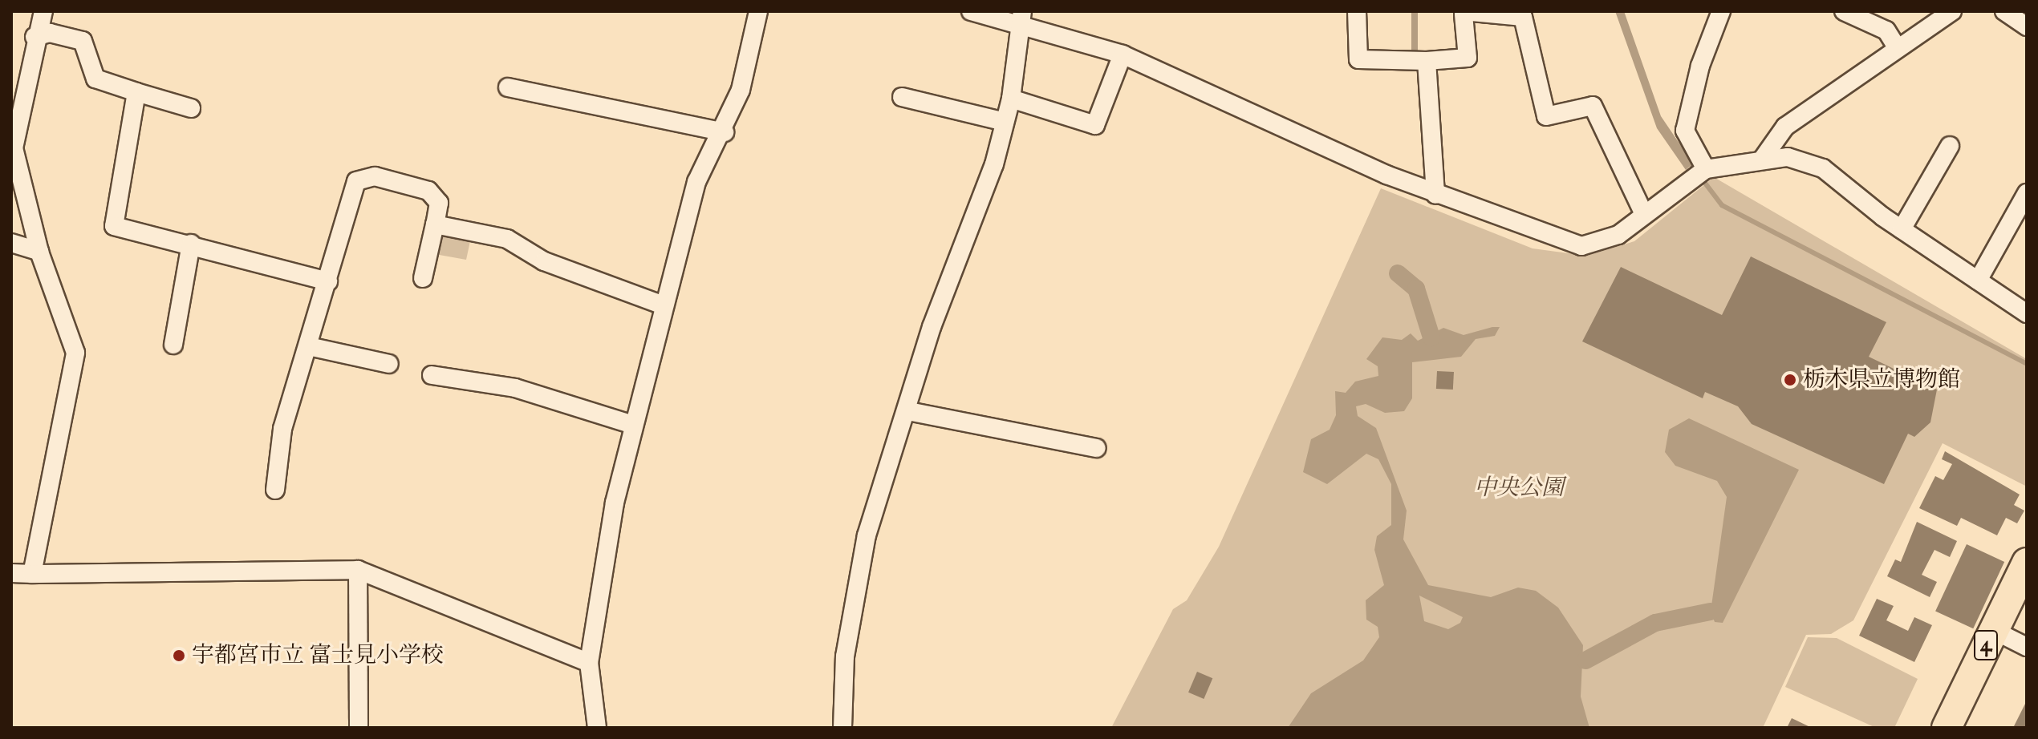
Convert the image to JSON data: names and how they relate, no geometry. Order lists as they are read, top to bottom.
{
  "streets": {
    "main road": ["4"]
  },
  "parks": ["中央公園"],
  "places": ["栃木県立博物館", "宇都宮市立 富士見小学校"]
}
